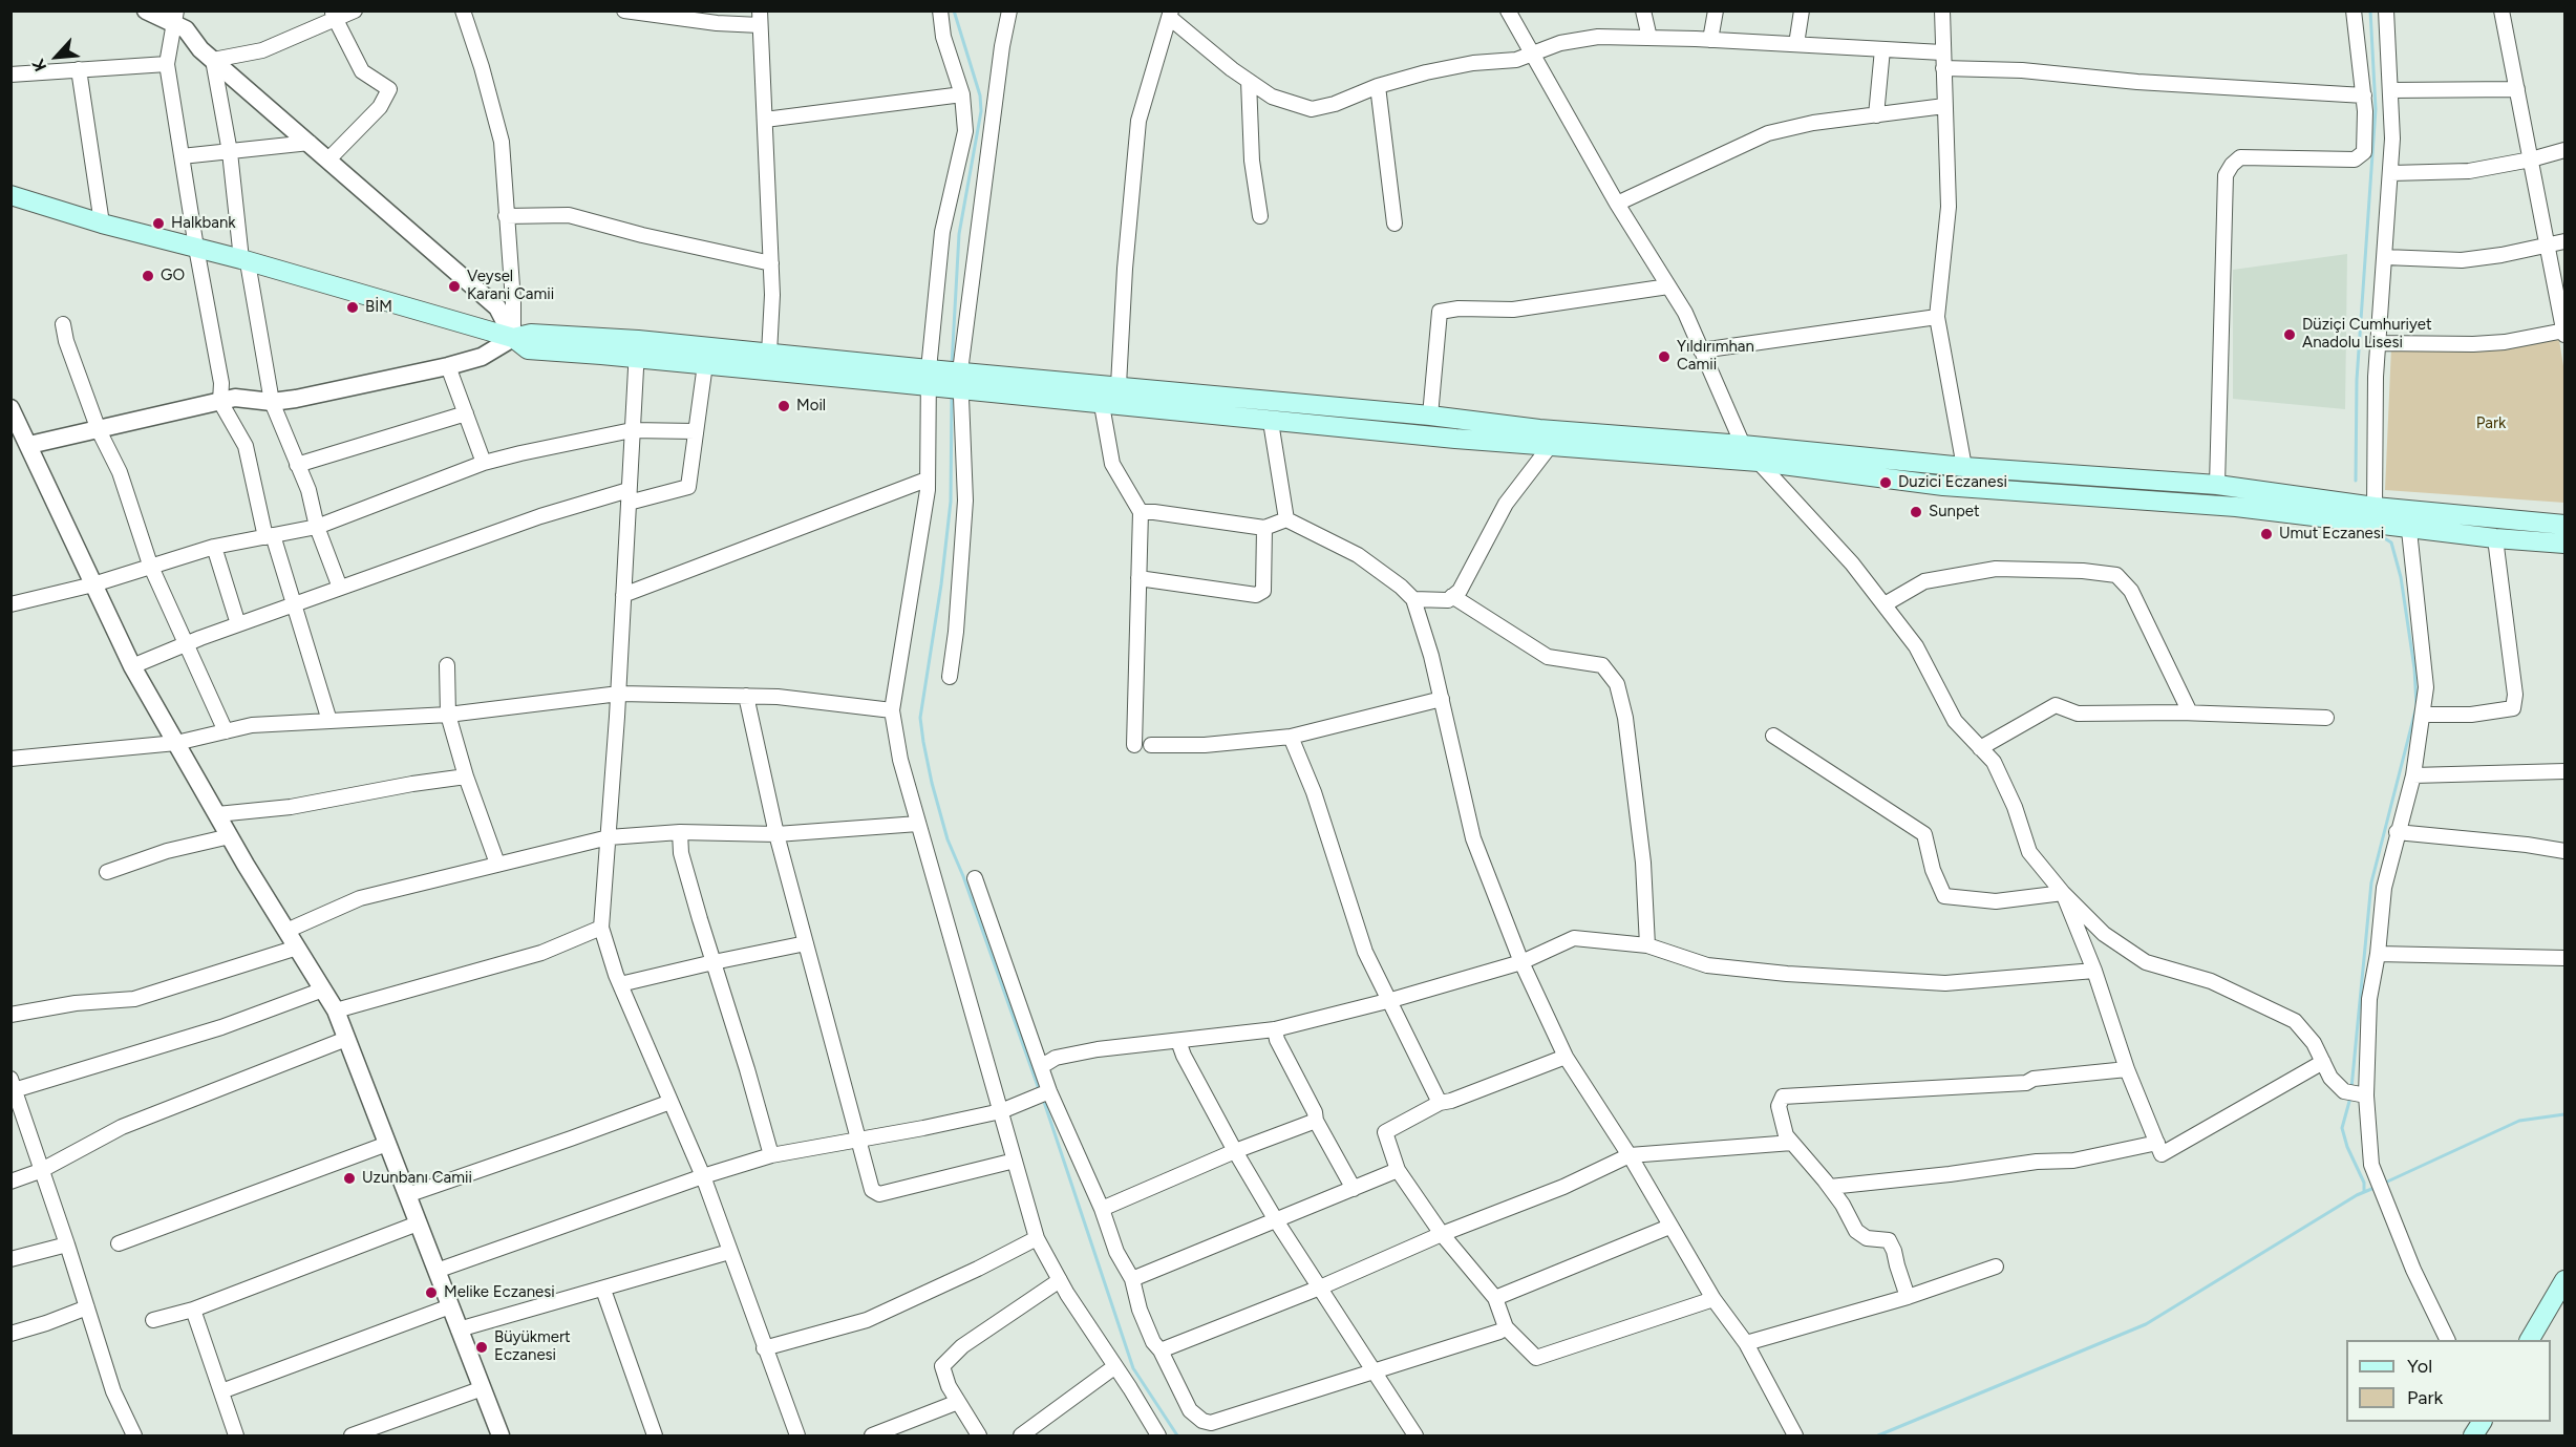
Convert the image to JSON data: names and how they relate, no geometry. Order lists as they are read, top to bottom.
{
  "parks": ["Park"],
  "places": [
    "Halkbank",
    "GO",
    "Veysel Karani Camii",
    "BİM",
    "Düziçi Cumhuriyet Anadolu Lisesi",
    "Yıldırımhan Camii",
    "Moil",
    "Duzici Eczanesi",
    "Sunpet",
    "Umut Eczanesi",
    "Uzunbanı Camii",
    "Melike Eczanesi",
    "Büyükmert Eczanesi"
  ],
  "legend": ["Yol", "Park"],
  "north": "bottom left"
}
